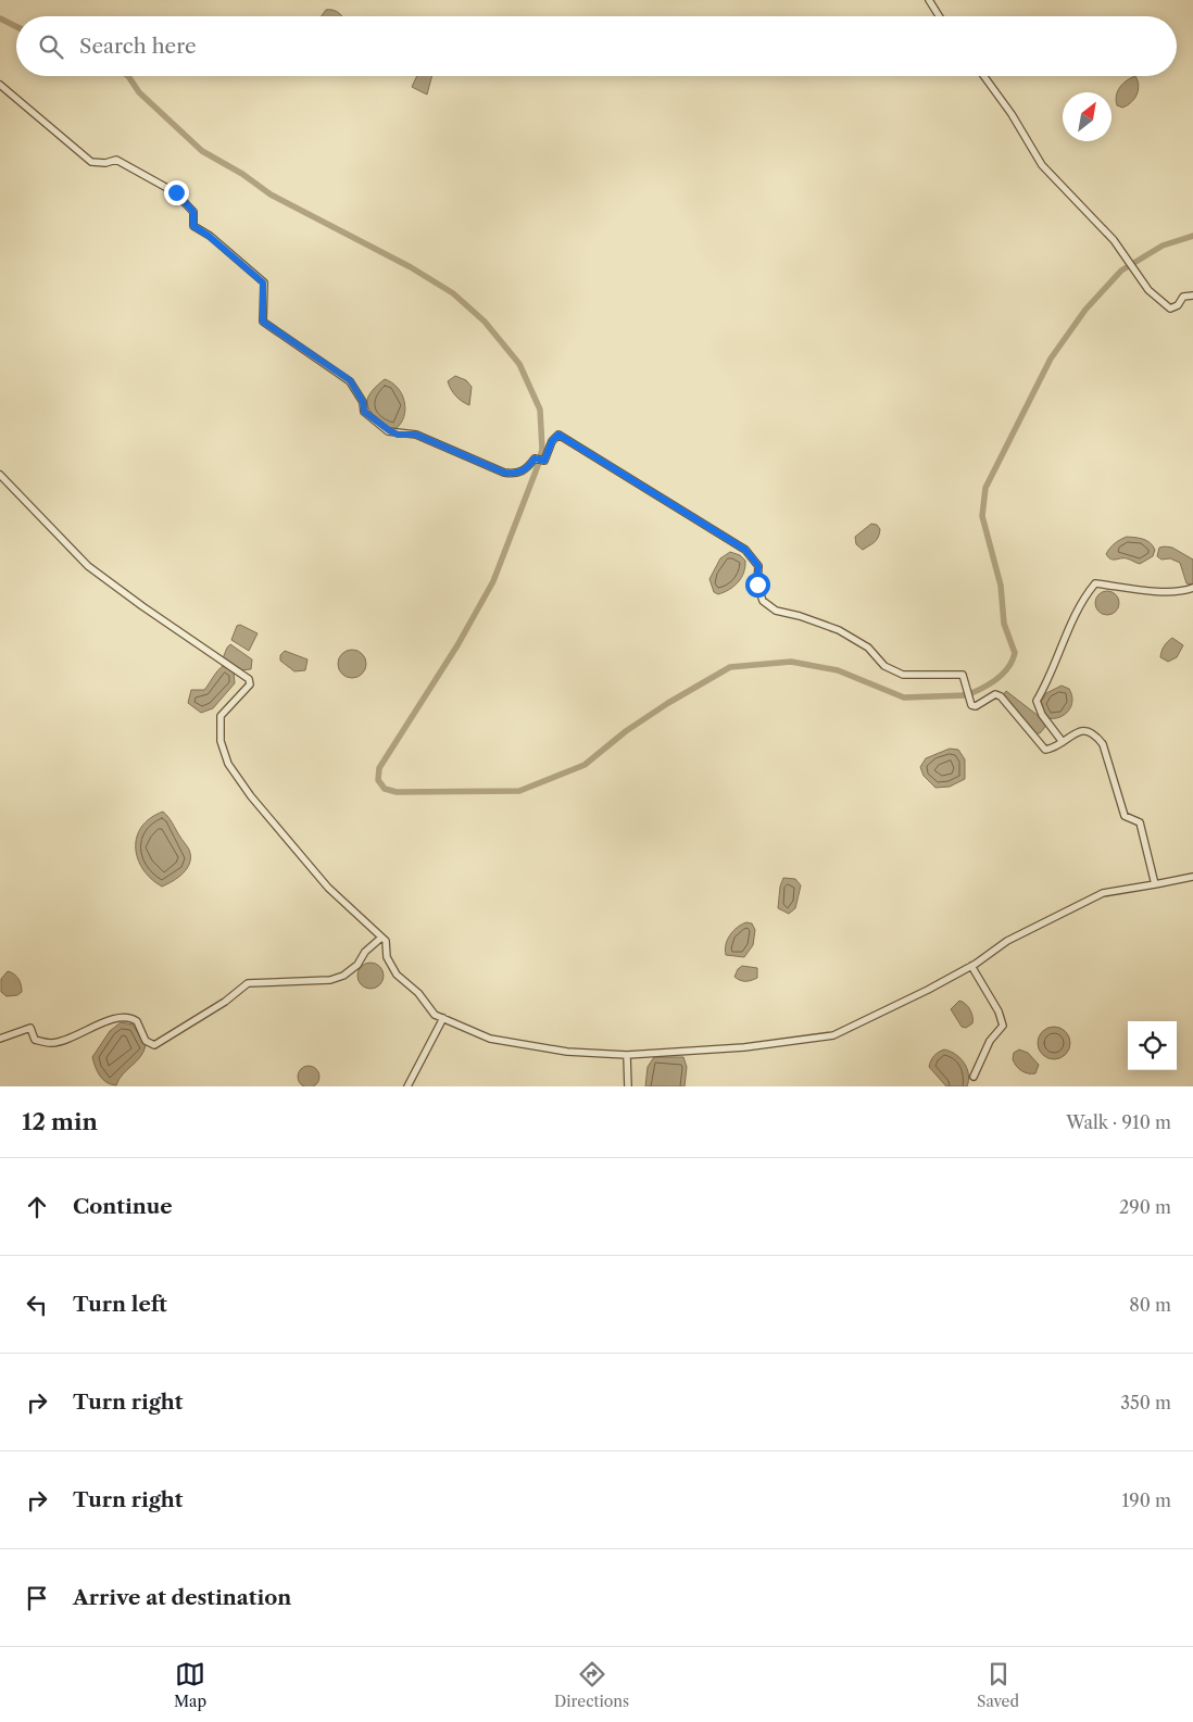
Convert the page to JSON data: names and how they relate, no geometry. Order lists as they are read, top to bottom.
{
  "north": "top right",
  "page": {
    "search": "Search here",
    "heading": ["12 min", "Walk · 910 m"],
    "list": [
      ["Continue", "290 m"],
      ["Turn left", "80 m"],
      ["Turn right", "350 m"],
      ["Turn right", "190 m"],
      "Arrive at destination"
    ],
    "nav": ["Map", "Directions", "Saved"]
  }
}
